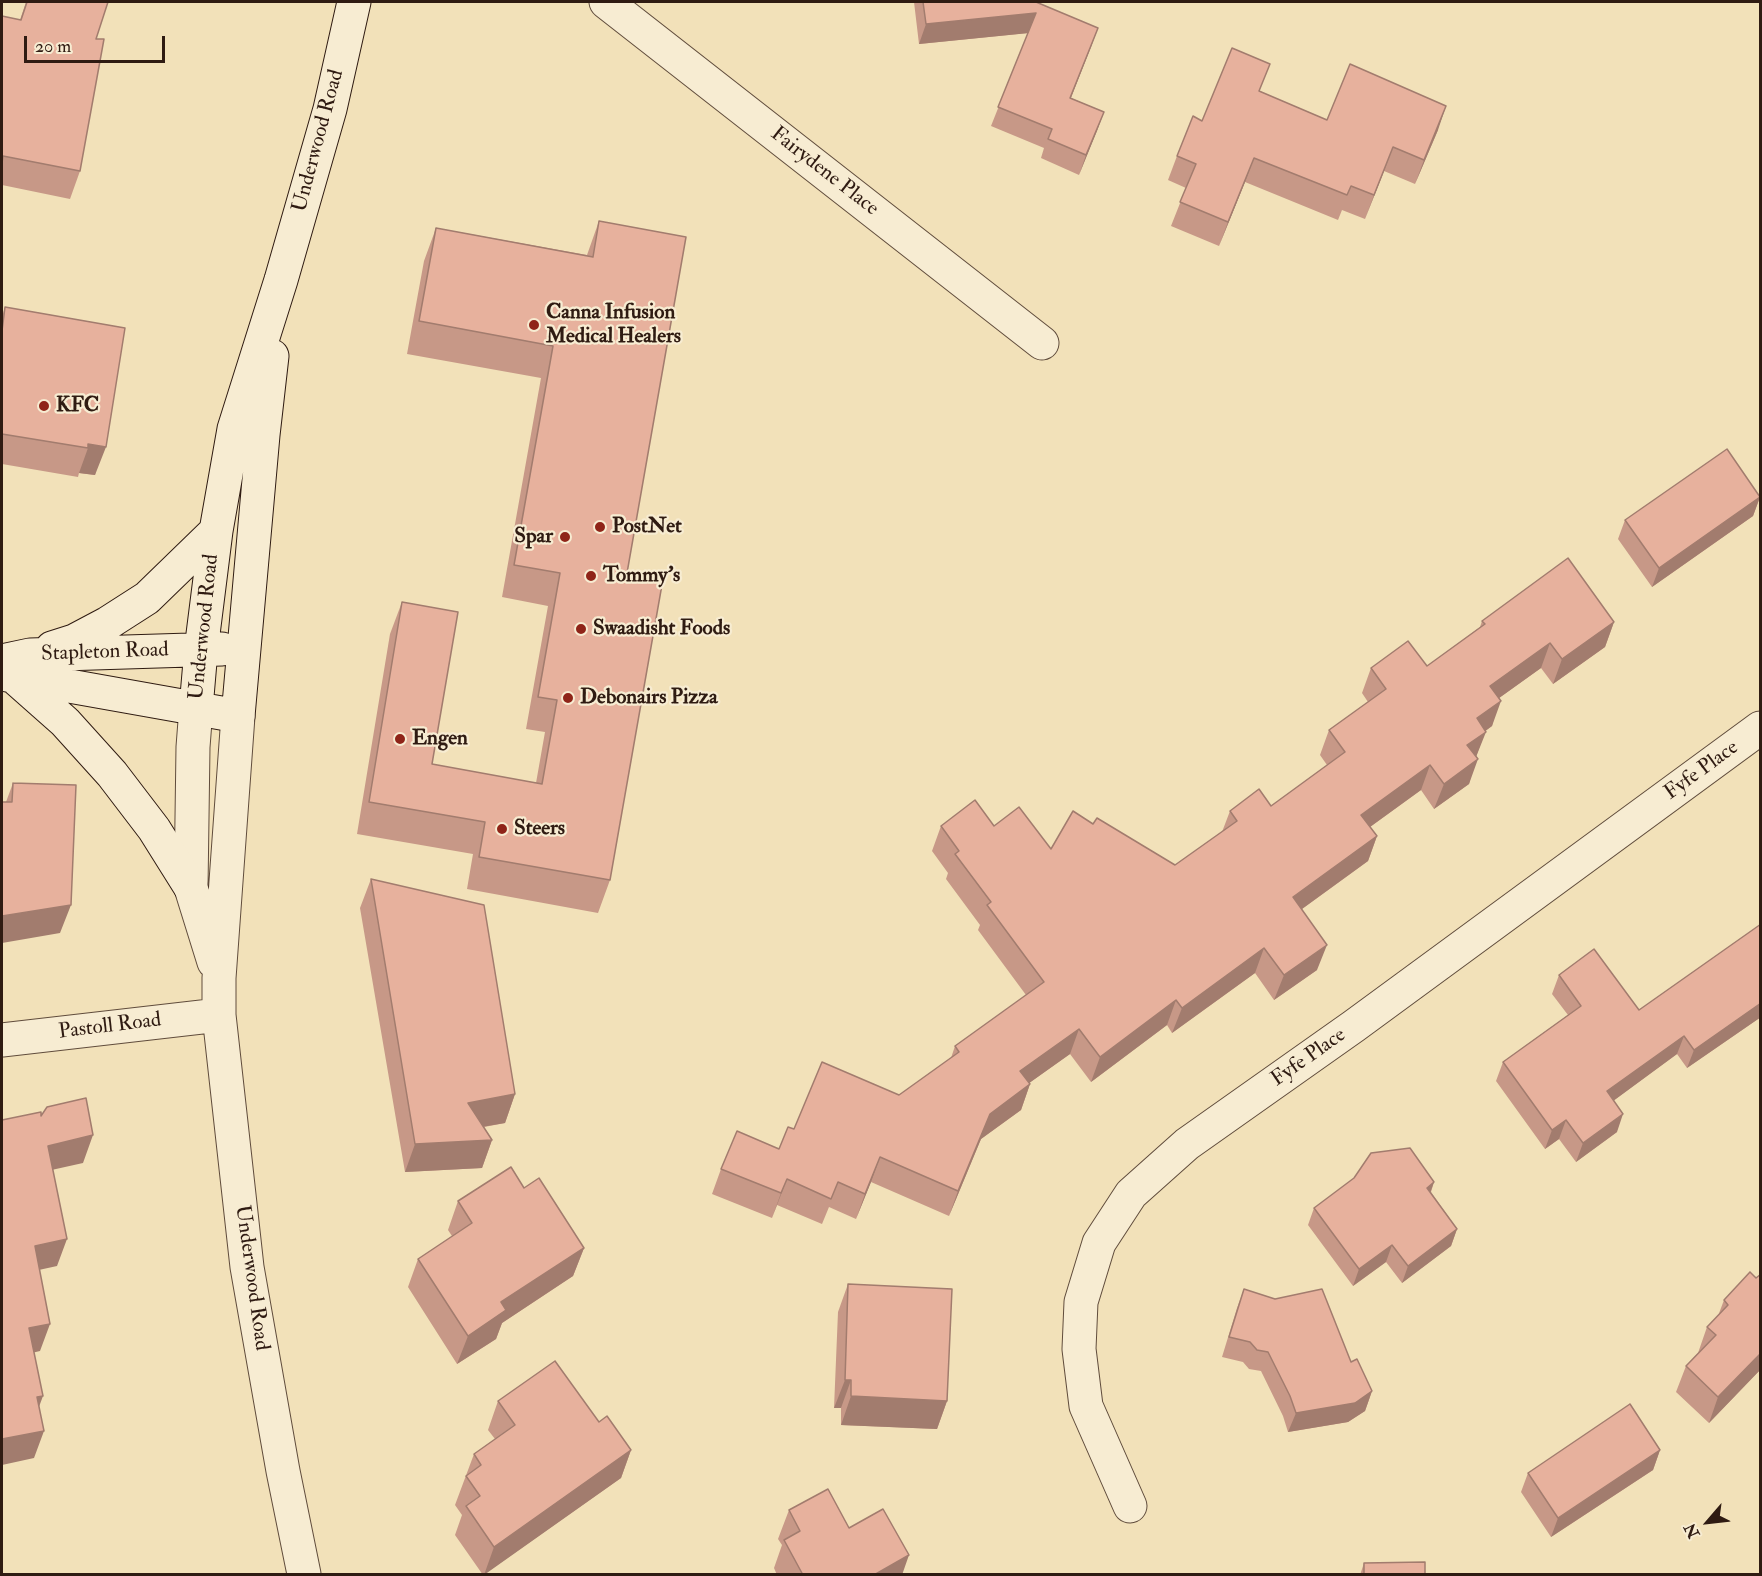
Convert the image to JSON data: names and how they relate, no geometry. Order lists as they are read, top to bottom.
{
  "streets": {
    "street": [
      "Underwood Road",
      "Fairydene Place",
      "Stapleton Road",
      "Fyfe Place",
      "Pastoll Road"
    ]
  },
  "crossings": [
    ["Underwood Road", "Stapleton Road"],
    ["Underwood Road", "Pastoll Road"]
  ],
  "places": [
    "Canna Infusion Medical Healers",
    "KFC",
    "PostNet",
    "Spar",
    "Tommy's",
    "Swaadisht Foods",
    "Debonairs Pizza",
    "Engen",
    "Steers"
  ],
  "scale_bar": "20 m",
  "north": "bottom left"
}
